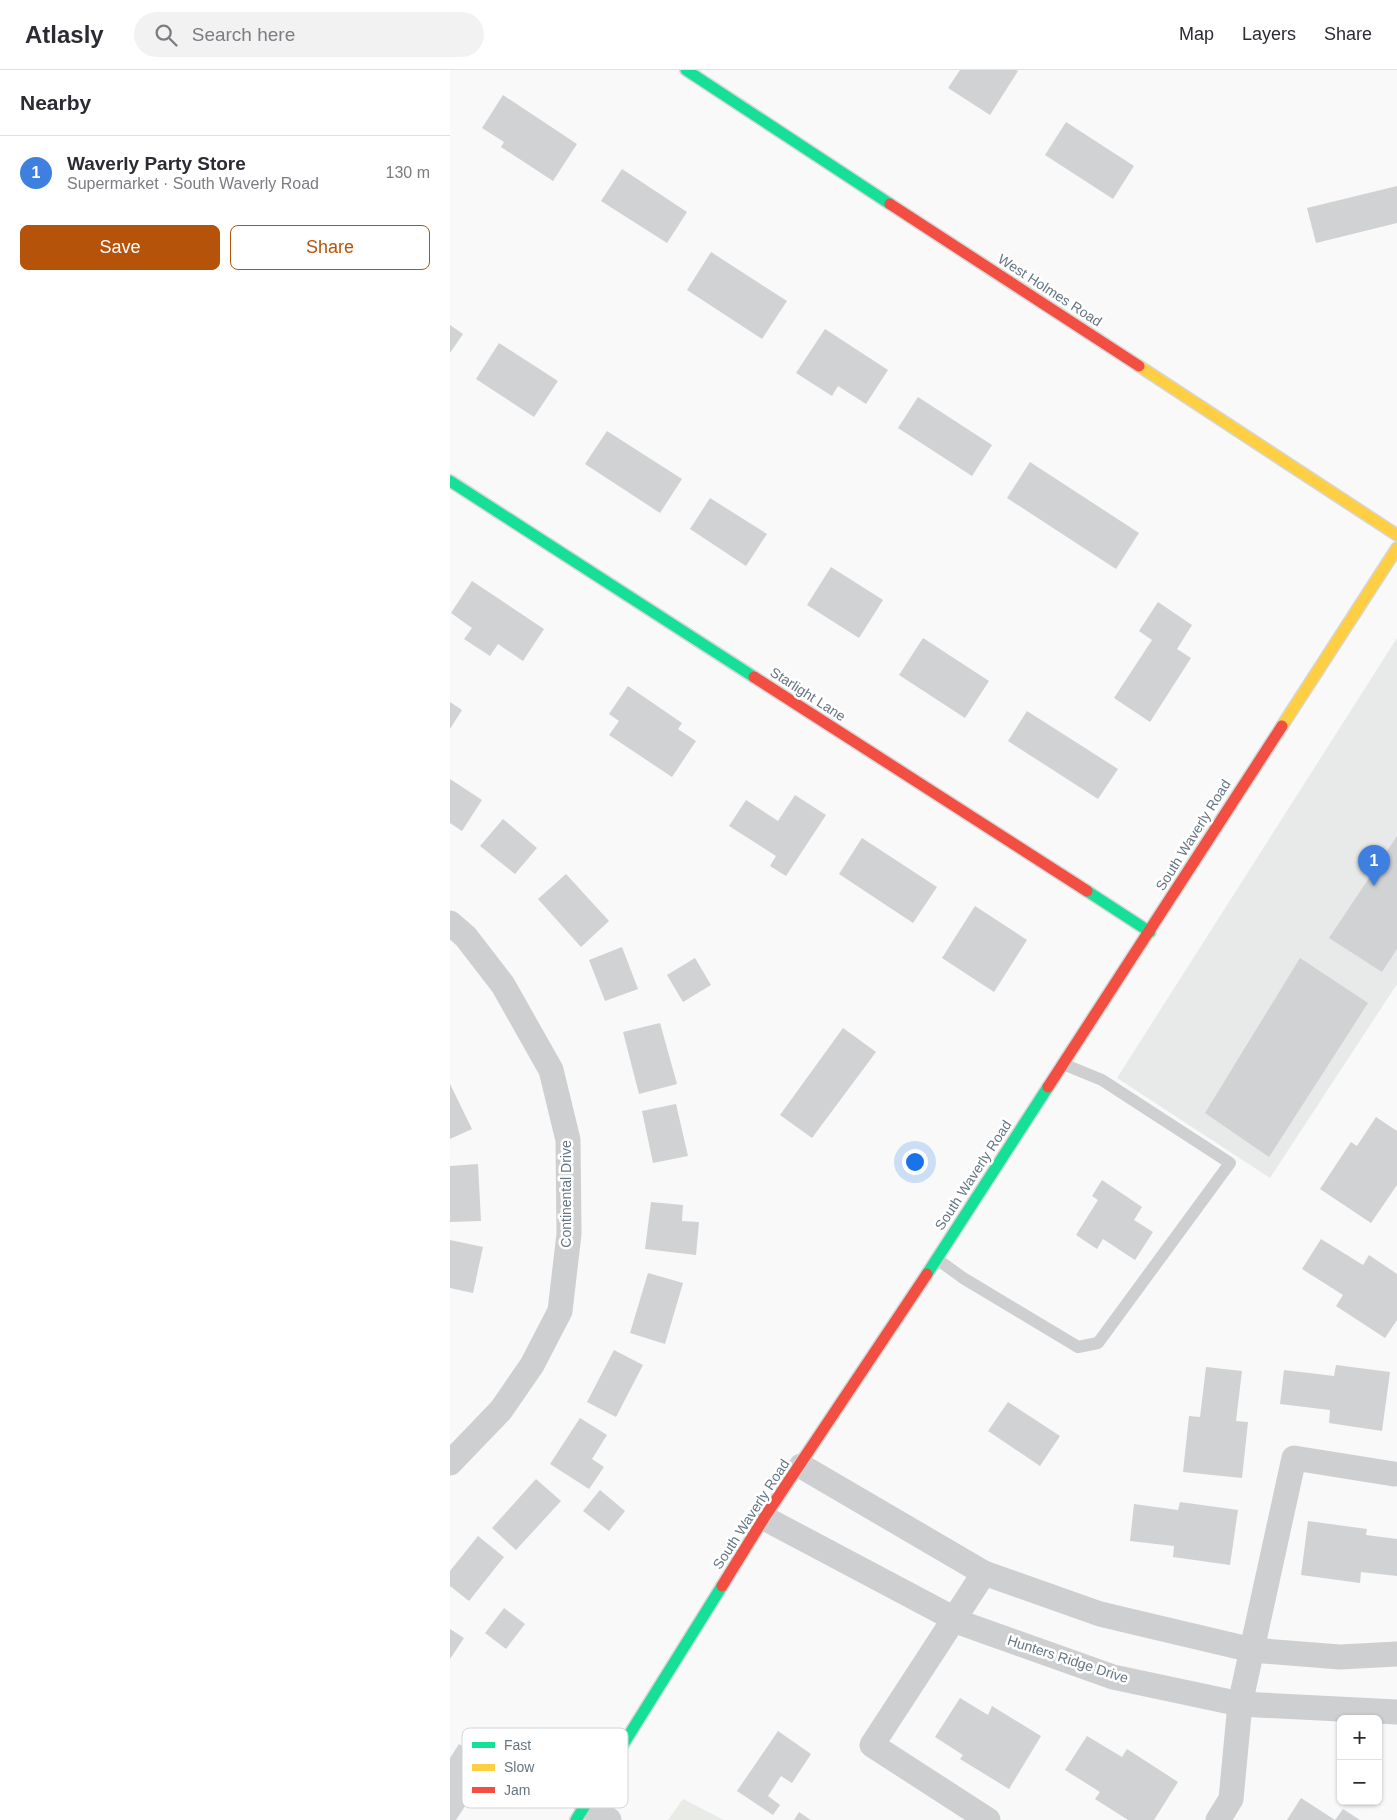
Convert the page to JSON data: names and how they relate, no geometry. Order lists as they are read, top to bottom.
{
  "streets": {
    "street": [
      "West Holmes Road",
      "Starlight Lane",
      "South Waverly Road",
      "Continental Drive",
      "Hunters Ridge Drive"
    ]
  },
  "crossings": [
    ["Starlight Lane", "South Waverly Road"],
    ["South Waverly Road", "Hunters Ridge Drive"]
  ],
  "legend": ["Fast", "Slow", "Jam"],
  "page": {
    "header": "Atlasly",
    "search": "Search here",
    "nav": ["Map", "Layers", "Share"],
    "heading": "Nearby",
    "list": [
      {
        "mark": "1",
        "name": "Waverly Party Store",
        "note": "Supermarket · South Waverly Road",
        "value": "130 m"
      }
    ],
    "buttons": ["Save", "Share"],
    "pins": "1",
    "map_buttons": ["+", "−"]
  }
}
